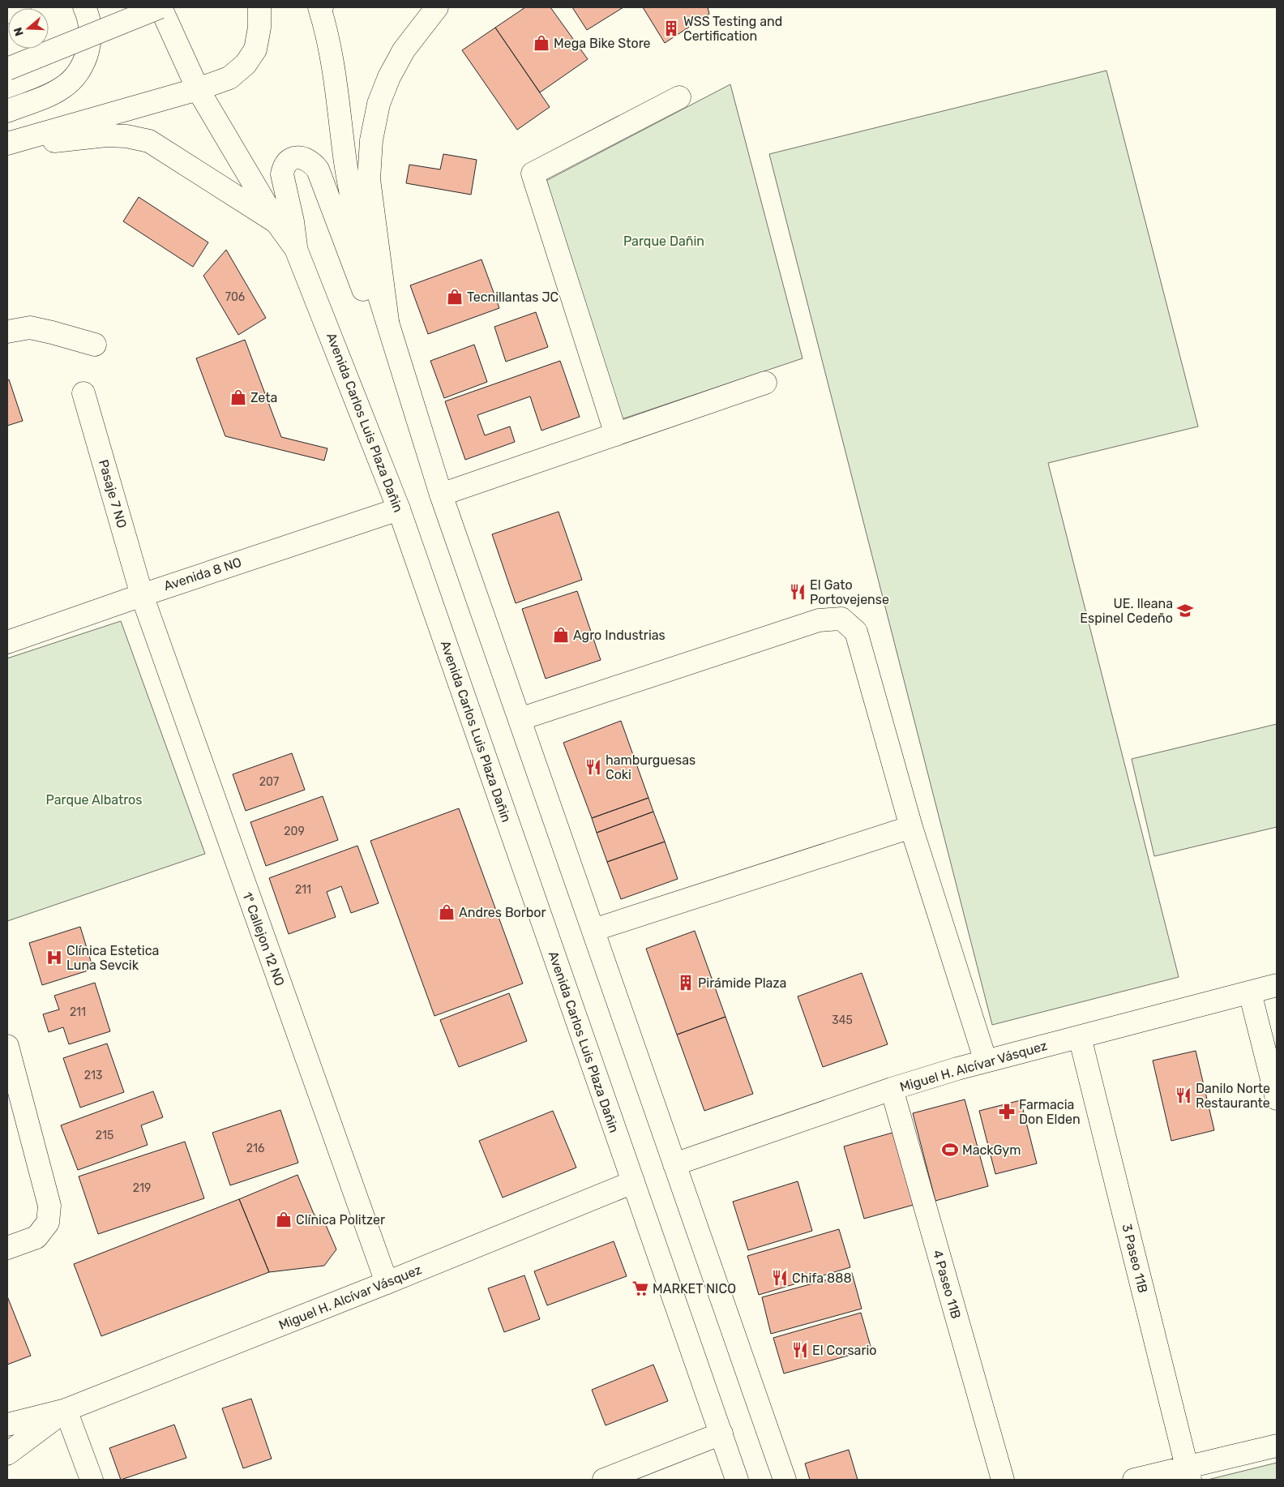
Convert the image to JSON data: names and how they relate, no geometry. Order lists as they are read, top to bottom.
{
  "streets": {
    "street": [
      "Avenida Carlos Luis Plaza Dañin",
      "Pasaje 7 NO",
      "Avenida 8 NO",
      "1º Callejon 12 NO",
      "Miguel H. Alcívar Vásquez",
      "3 Paseo 11B",
      "4 Paseo 11B"
    ]
  },
  "crossings": [
    ["Avenida Carlos Luis Plaza Dañin", "Avenida 8 NO"],
    ["Avenida Carlos Luis Plaza Dañin", "Miguel H. Alcívar Vásquez"],
    ["Pasaje 7 NO", "Avenida 8 NO"],
    ["Pasaje 7 NO", "1º Callejon 12 NO"],
    ["Avenida 8 NO", "1º Callejon 12 NO"],
    ["1º Callejon 12 NO", "Miguel H. Alcívar Vásquez"],
    ["Miguel H. Alcívar Vásquez", "3 Paseo 11B"],
    ["Miguel H. Alcívar Vásquez", "4 Paseo 11B"]
  ],
  "parks": ["Parque Dañin", "Parque Albatros"],
  "places": {
    "building": ["WSS Testing and Certification", "Pirámide Plaza"],
    "shop": [
      "Mega Bike Store",
      "Tecnillantas JC",
      "Zeta",
      "Agro Industrias",
      "Andres Borbor",
      "Clínica Politzer"
    ],
    "restaurant": [
      "El Gato Portovejense",
      "hamburguesas Coki",
      "Danilo Norte Restaurante",
      "Chifa 888",
      "El Corsario"
    ],
    "school or university": ["UE. Ileana Espinel Cedeño"],
    "hospital": ["Clínica Estetica Luna Sevcik"],
    "pharmacy": ["Farmacia Don Elden"],
    "sports": ["MackGym"],
    "supermarket": ["MARKET NICO"]
  },
  "house_numbers": [
    "706",
    "207",
    "209",
    "211",
    "211",
    "345",
    "213",
    "215",
    "216",
    "219"
  ],
  "north": "left"
}
